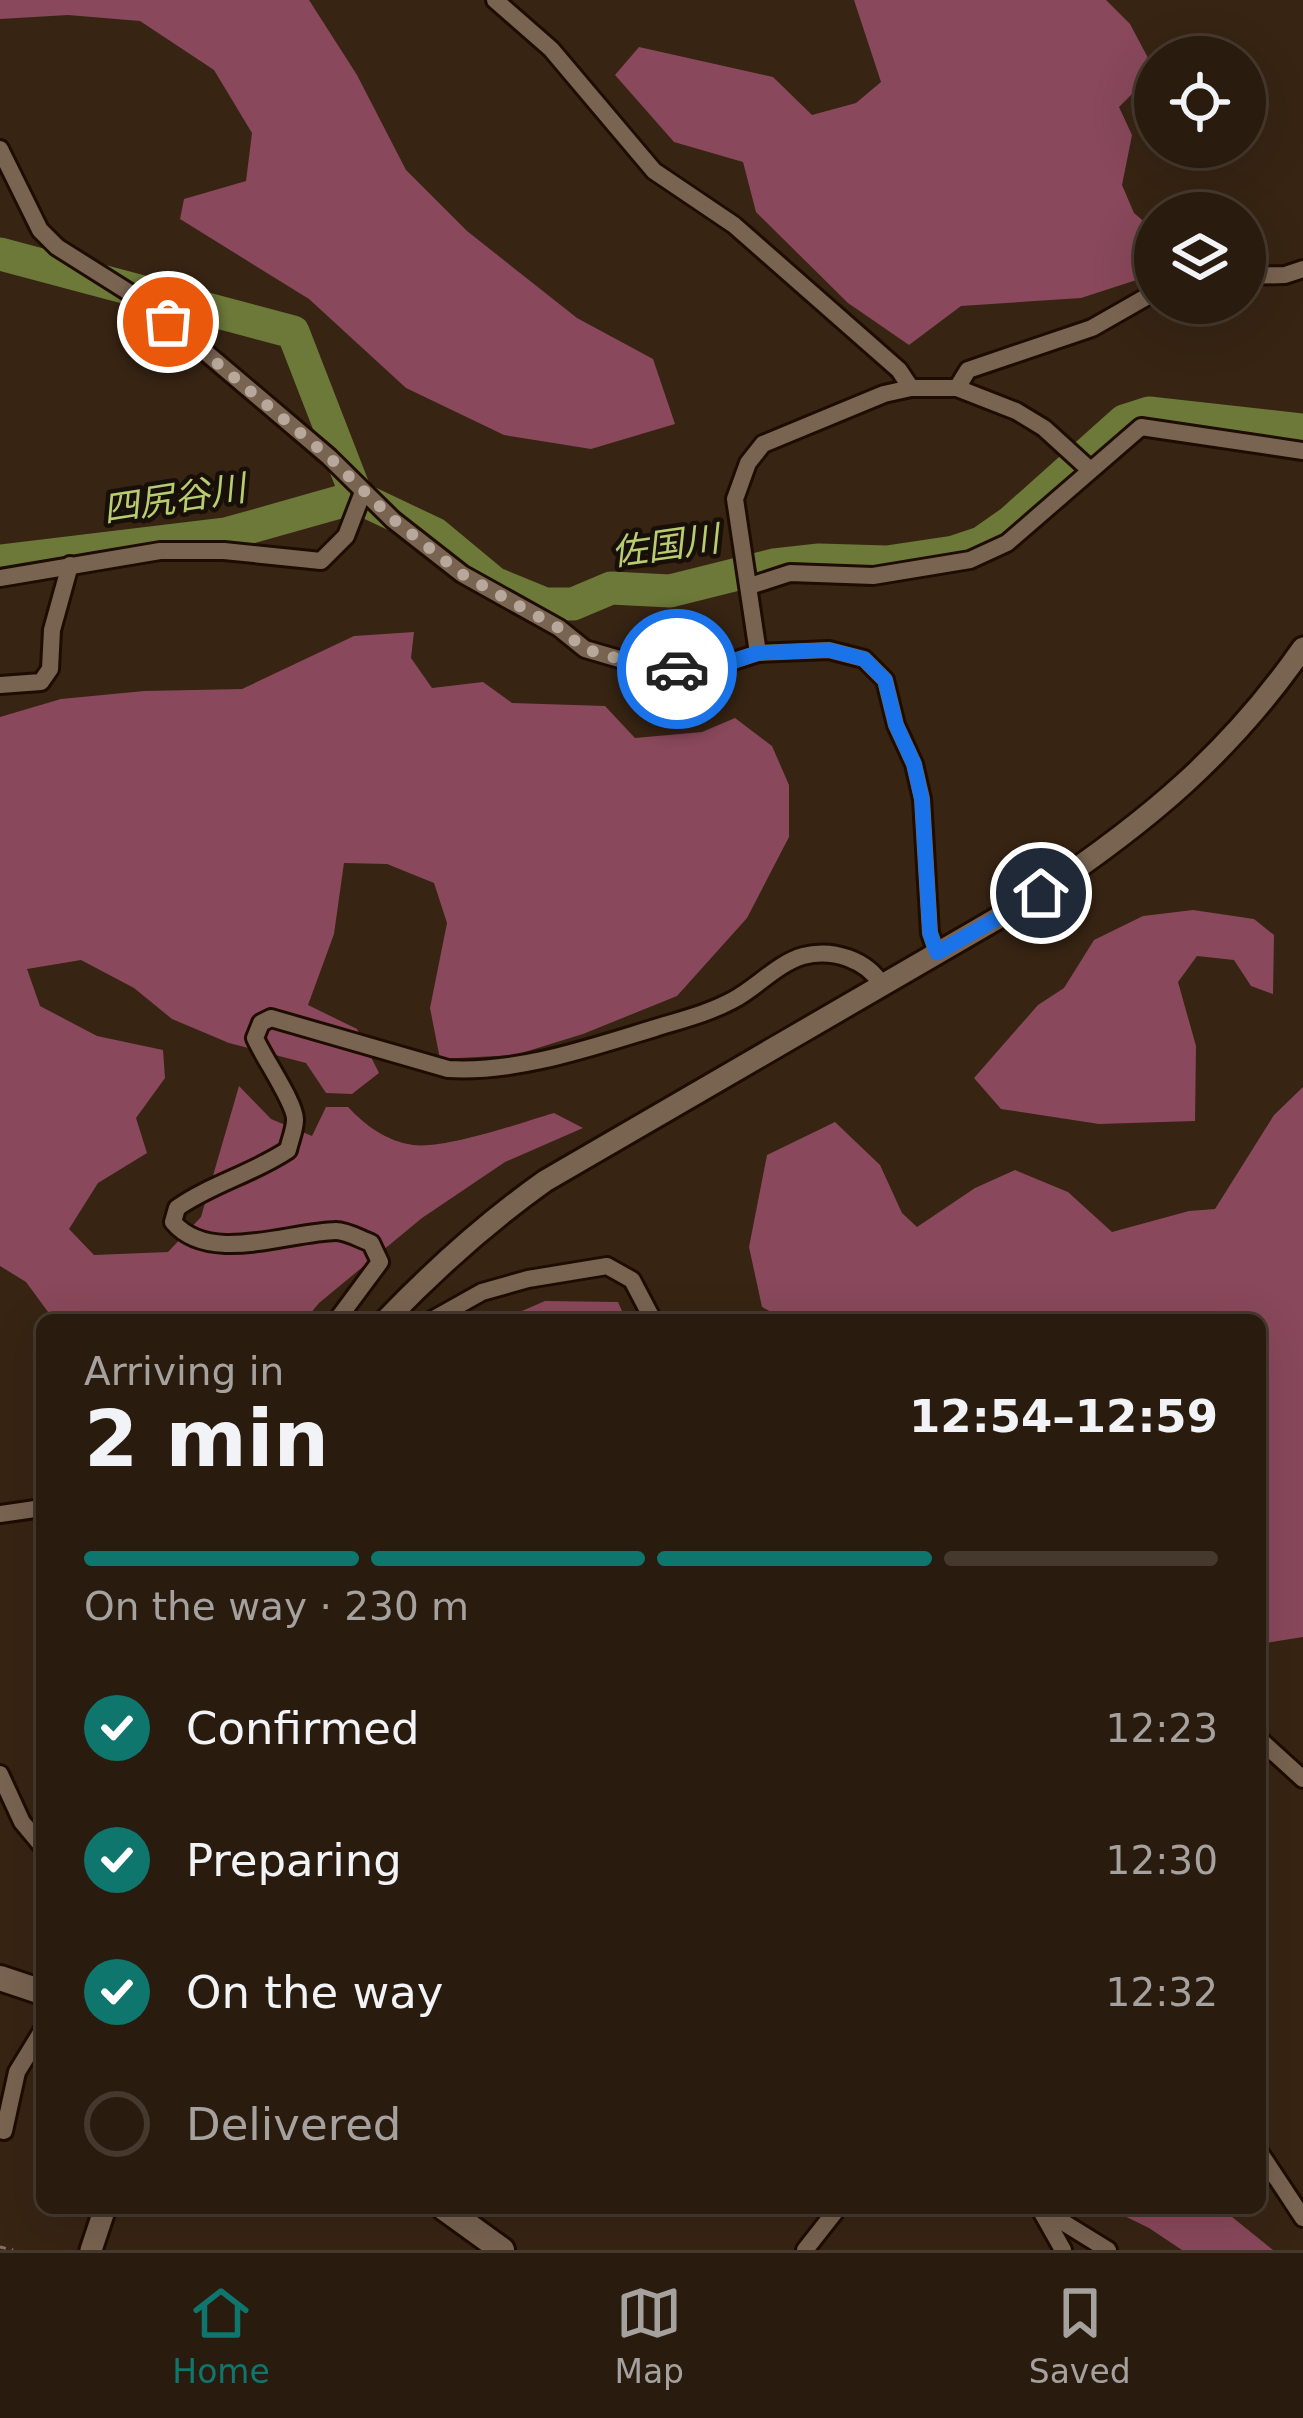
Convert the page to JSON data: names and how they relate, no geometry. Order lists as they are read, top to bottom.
{
  "water": ["四尻谷川", "佐国川"],
  "page": {
    "heading": ["2 min", "Arriving in", "12:54–12:59"],
    "bar": "On the way · 230 m",
    "list": [
      ["Confirmed", "12:23"],
      ["Preparing", "12:30"],
      ["On the way", "12:32"],
      "Delivered"
    ],
    "tabs": ["Home", "Map", "Saved"]
  }
}
